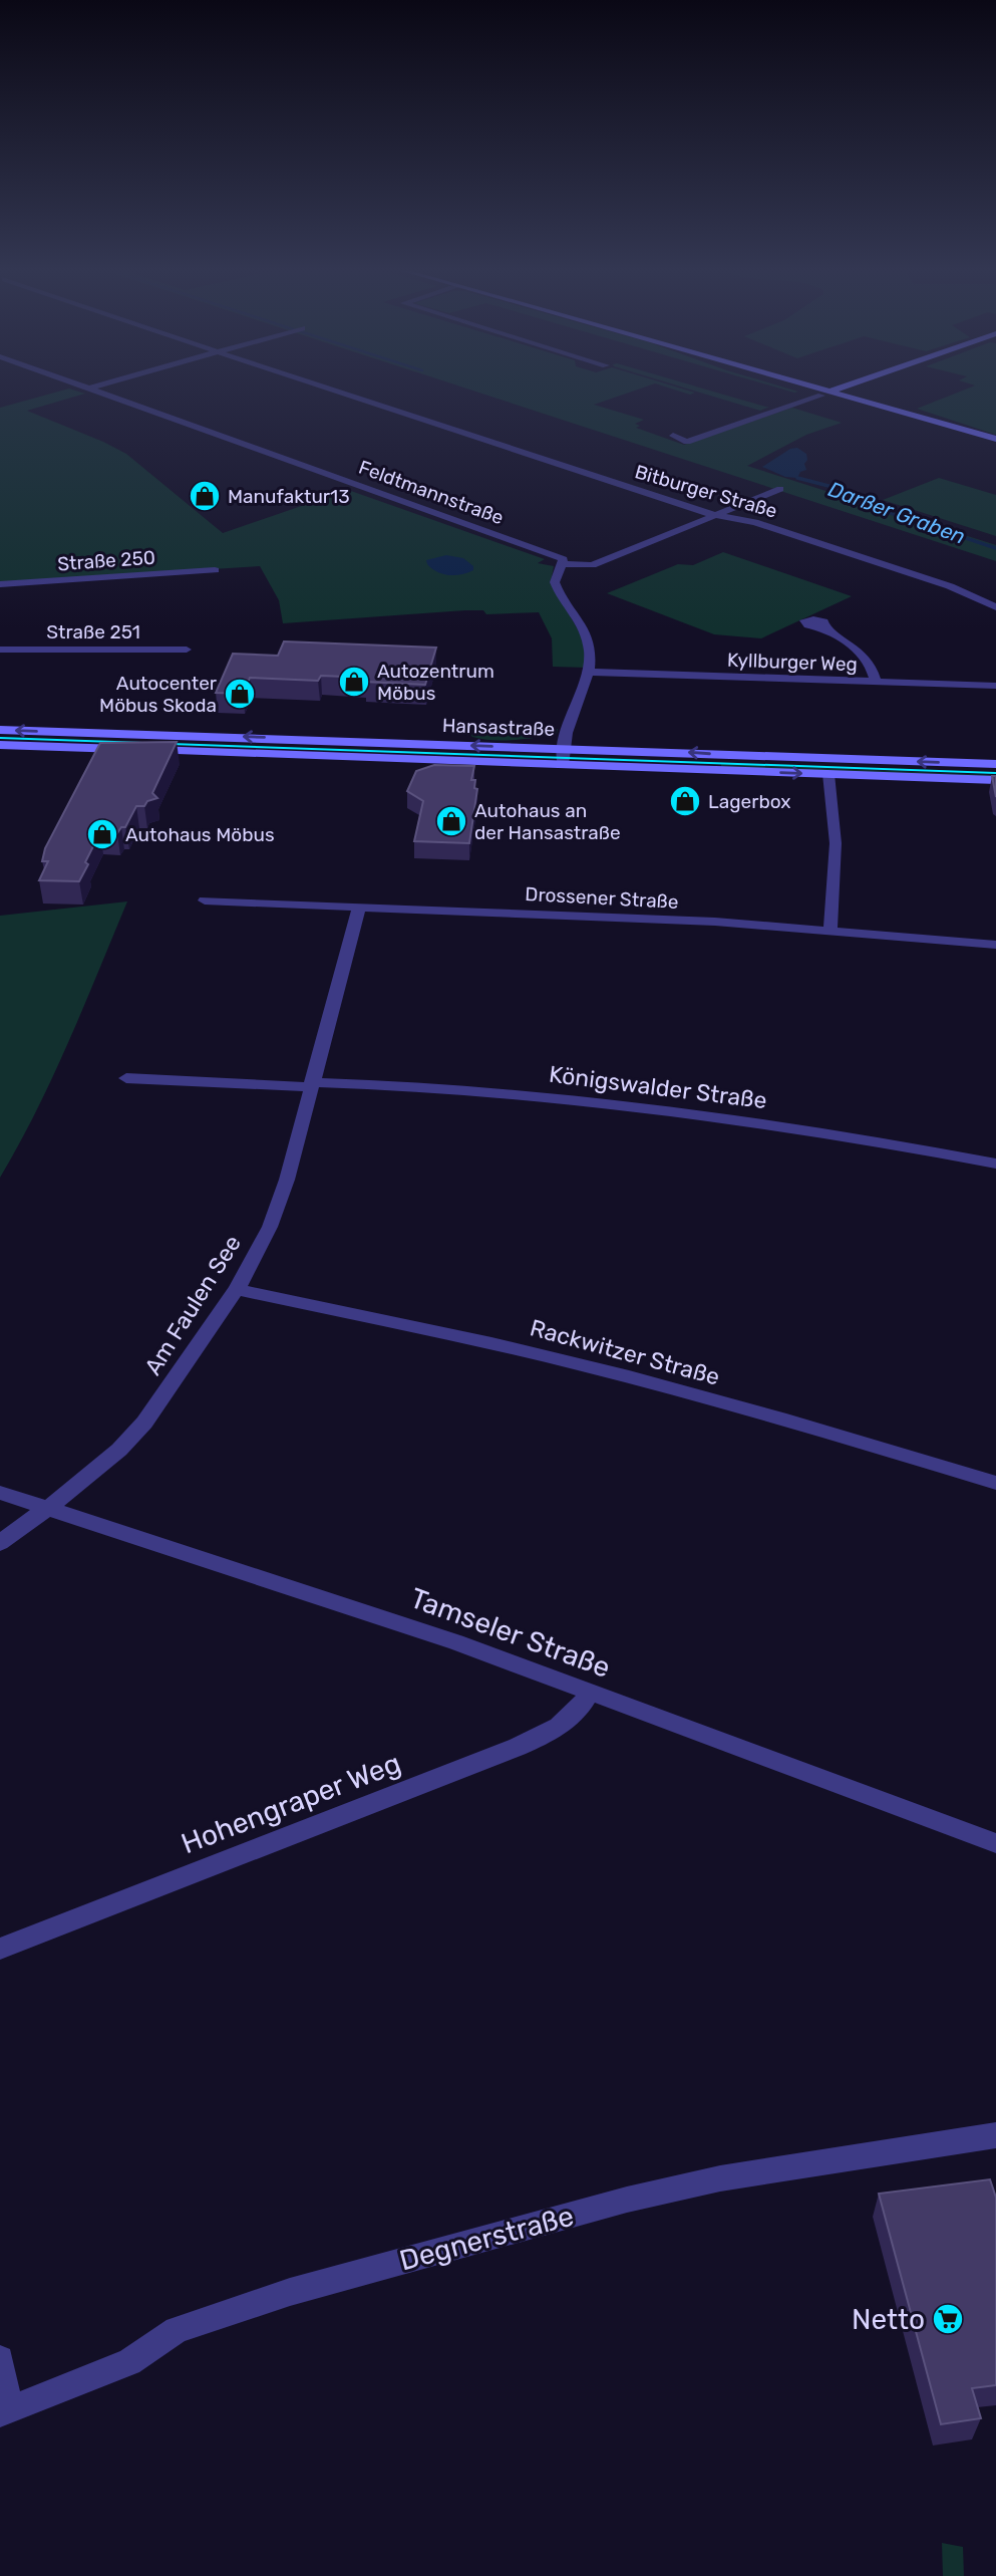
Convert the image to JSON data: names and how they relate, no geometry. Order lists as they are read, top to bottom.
{
  "streets": {
    "main road": ["Hansastraße"],
    "street": [
      "Bitburger Straße",
      "Feldtmannstraße",
      "Straße 250",
      "Straße 251",
      "Kyllburger Weg",
      "Drossener Straße",
      "Königswalder Straße",
      "Am Faulen See",
      "Rackwitzer Straße",
      "Tamseler Straße",
      "Hohengraper Weg",
      "Degnerstraße"
    ]
  },
  "crossings": [
    ["Drossener Straße", "Am Faulen See"],
    ["Königswalder Straße", "Am Faulen See"],
    ["Am Faulen See", "Rackwitzer Straße"],
    ["Am Faulen See", "Tamseler Straße"],
    ["Tamseler Straße", "Hohengraper Weg"]
  ],
  "water": ["Darßer Graben"],
  "places": {
    "shop": [
      "Manufaktur13",
      "Autozentrum Möbus",
      "Autocenter Möbus Skoda",
      "Lagerbox",
      "Autohaus an der Hansastraße",
      "Autohaus Möbus"
    ],
    "supermarket": ["Netto"]
  }
}
